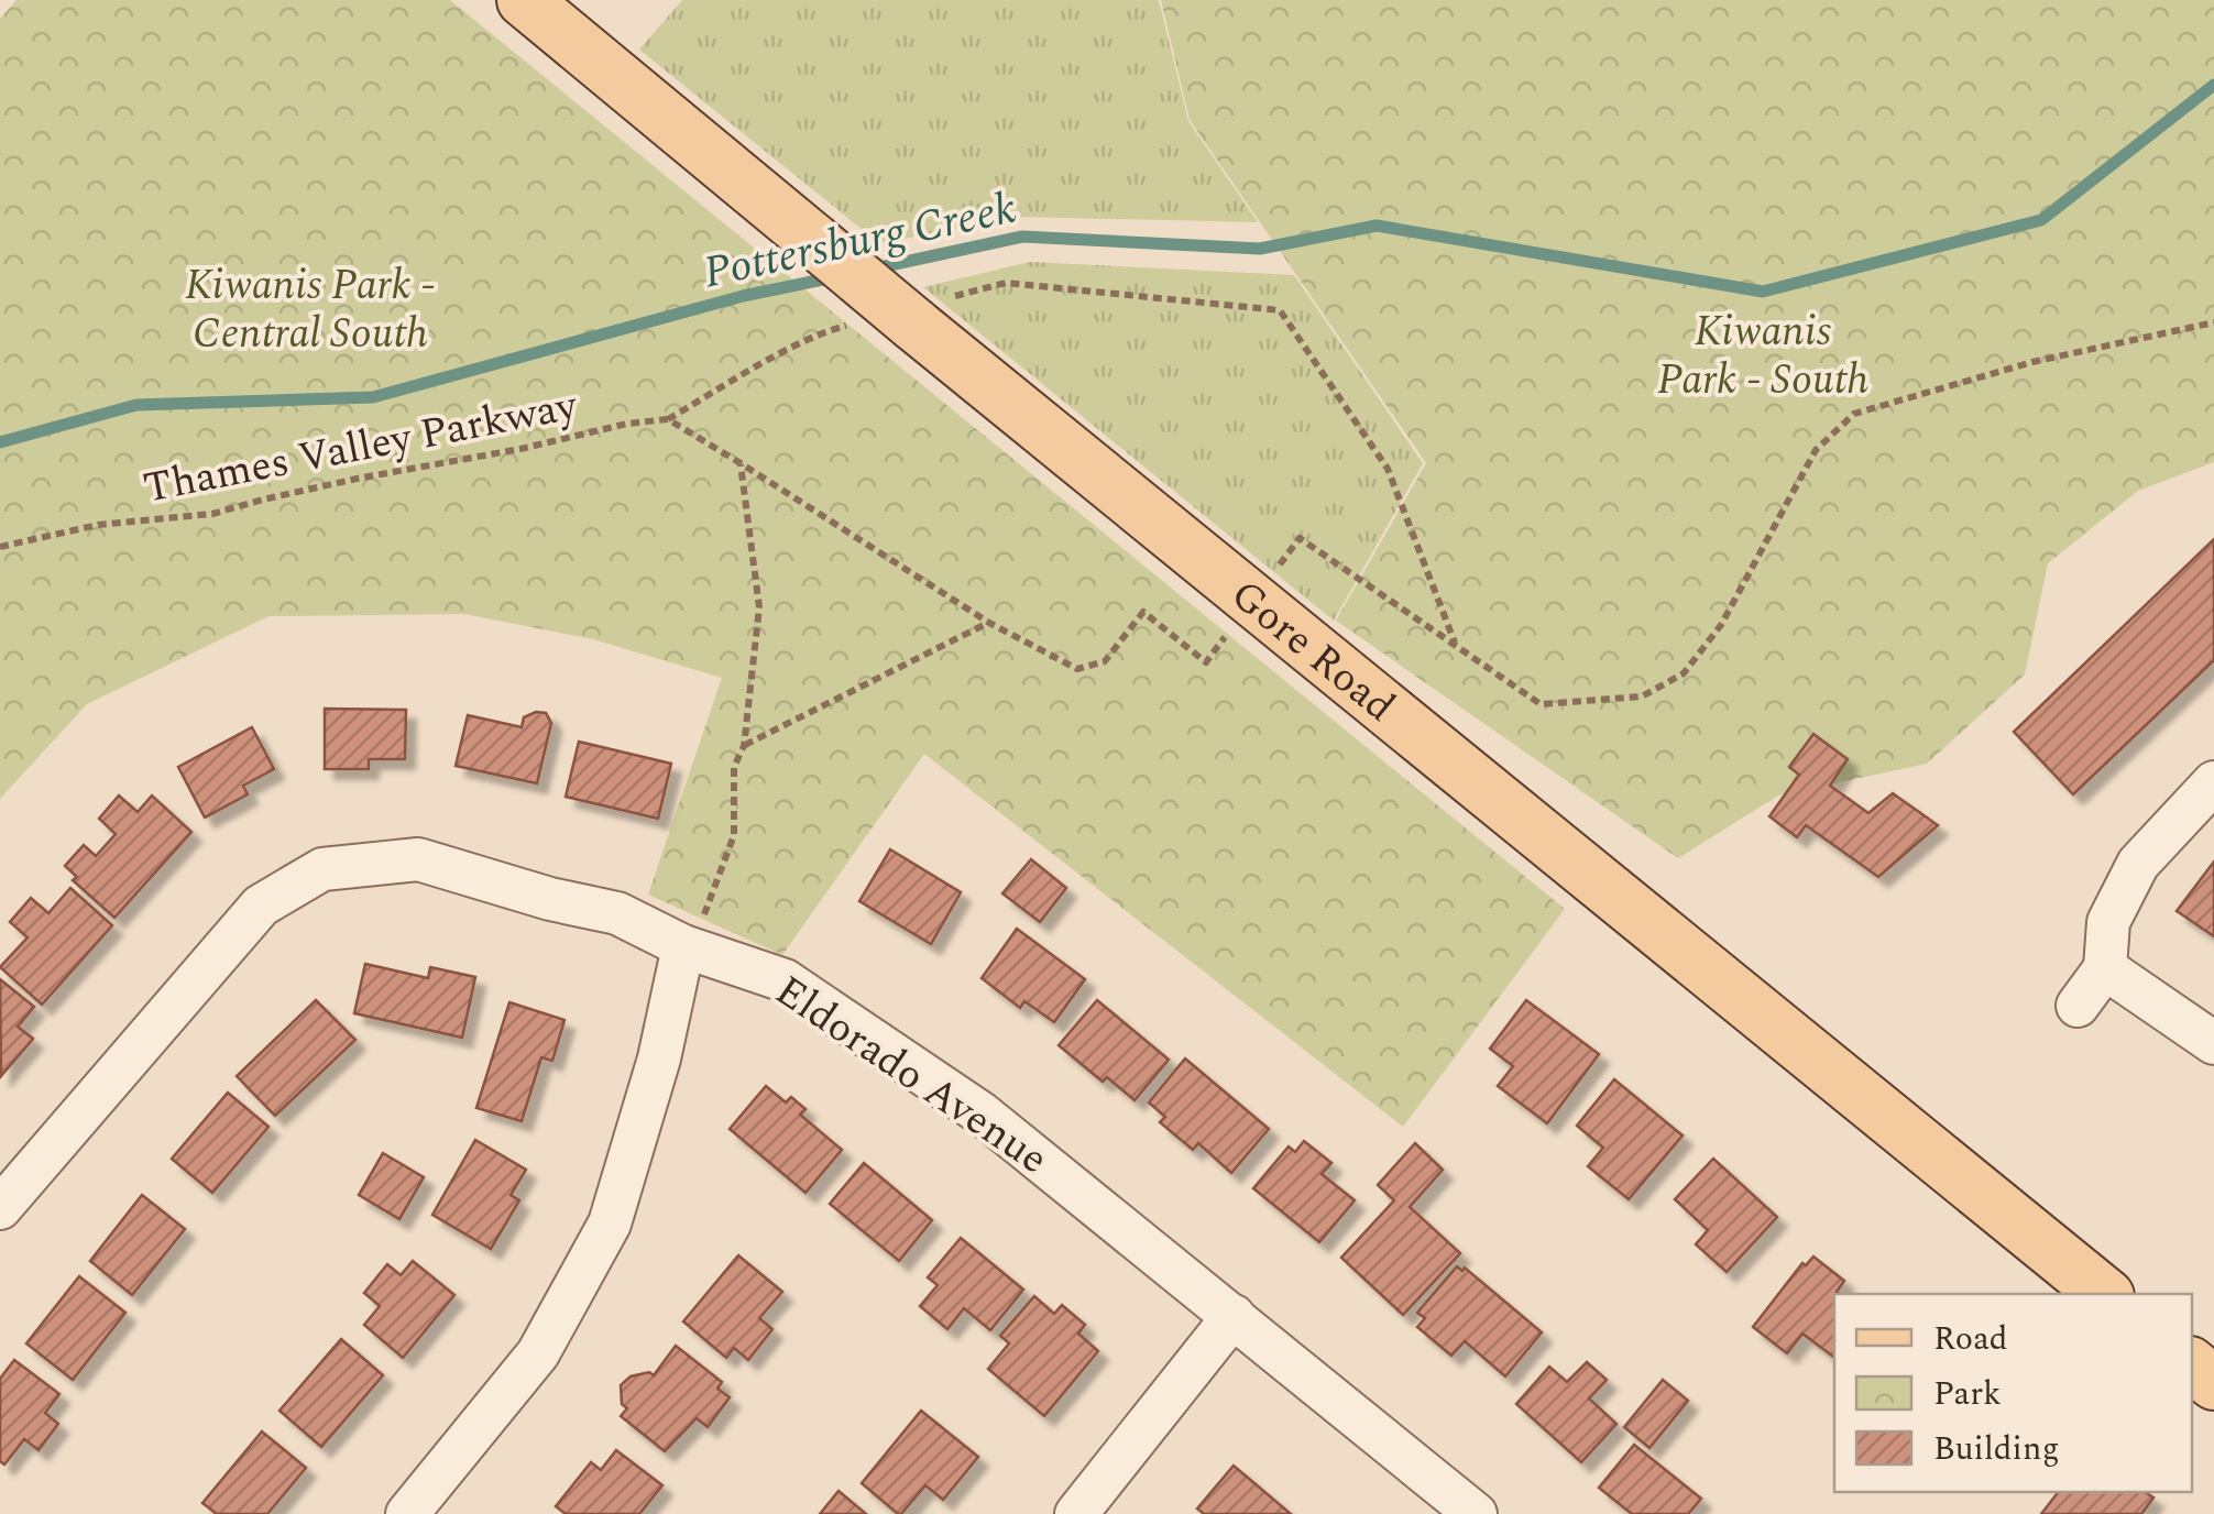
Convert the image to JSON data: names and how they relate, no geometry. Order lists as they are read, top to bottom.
{
  "streets": {
    "main road": ["Gore Road"],
    "street": ["Eldorado Avenue"],
    "path": ["Thames Valley Parkway"]
  },
  "water": ["Pottersburg Creek"],
  "parks": ["Kiwanis Park - Central South", "Kiwanis Park - South"],
  "legend": ["Road", "Park", "Building"]
}
